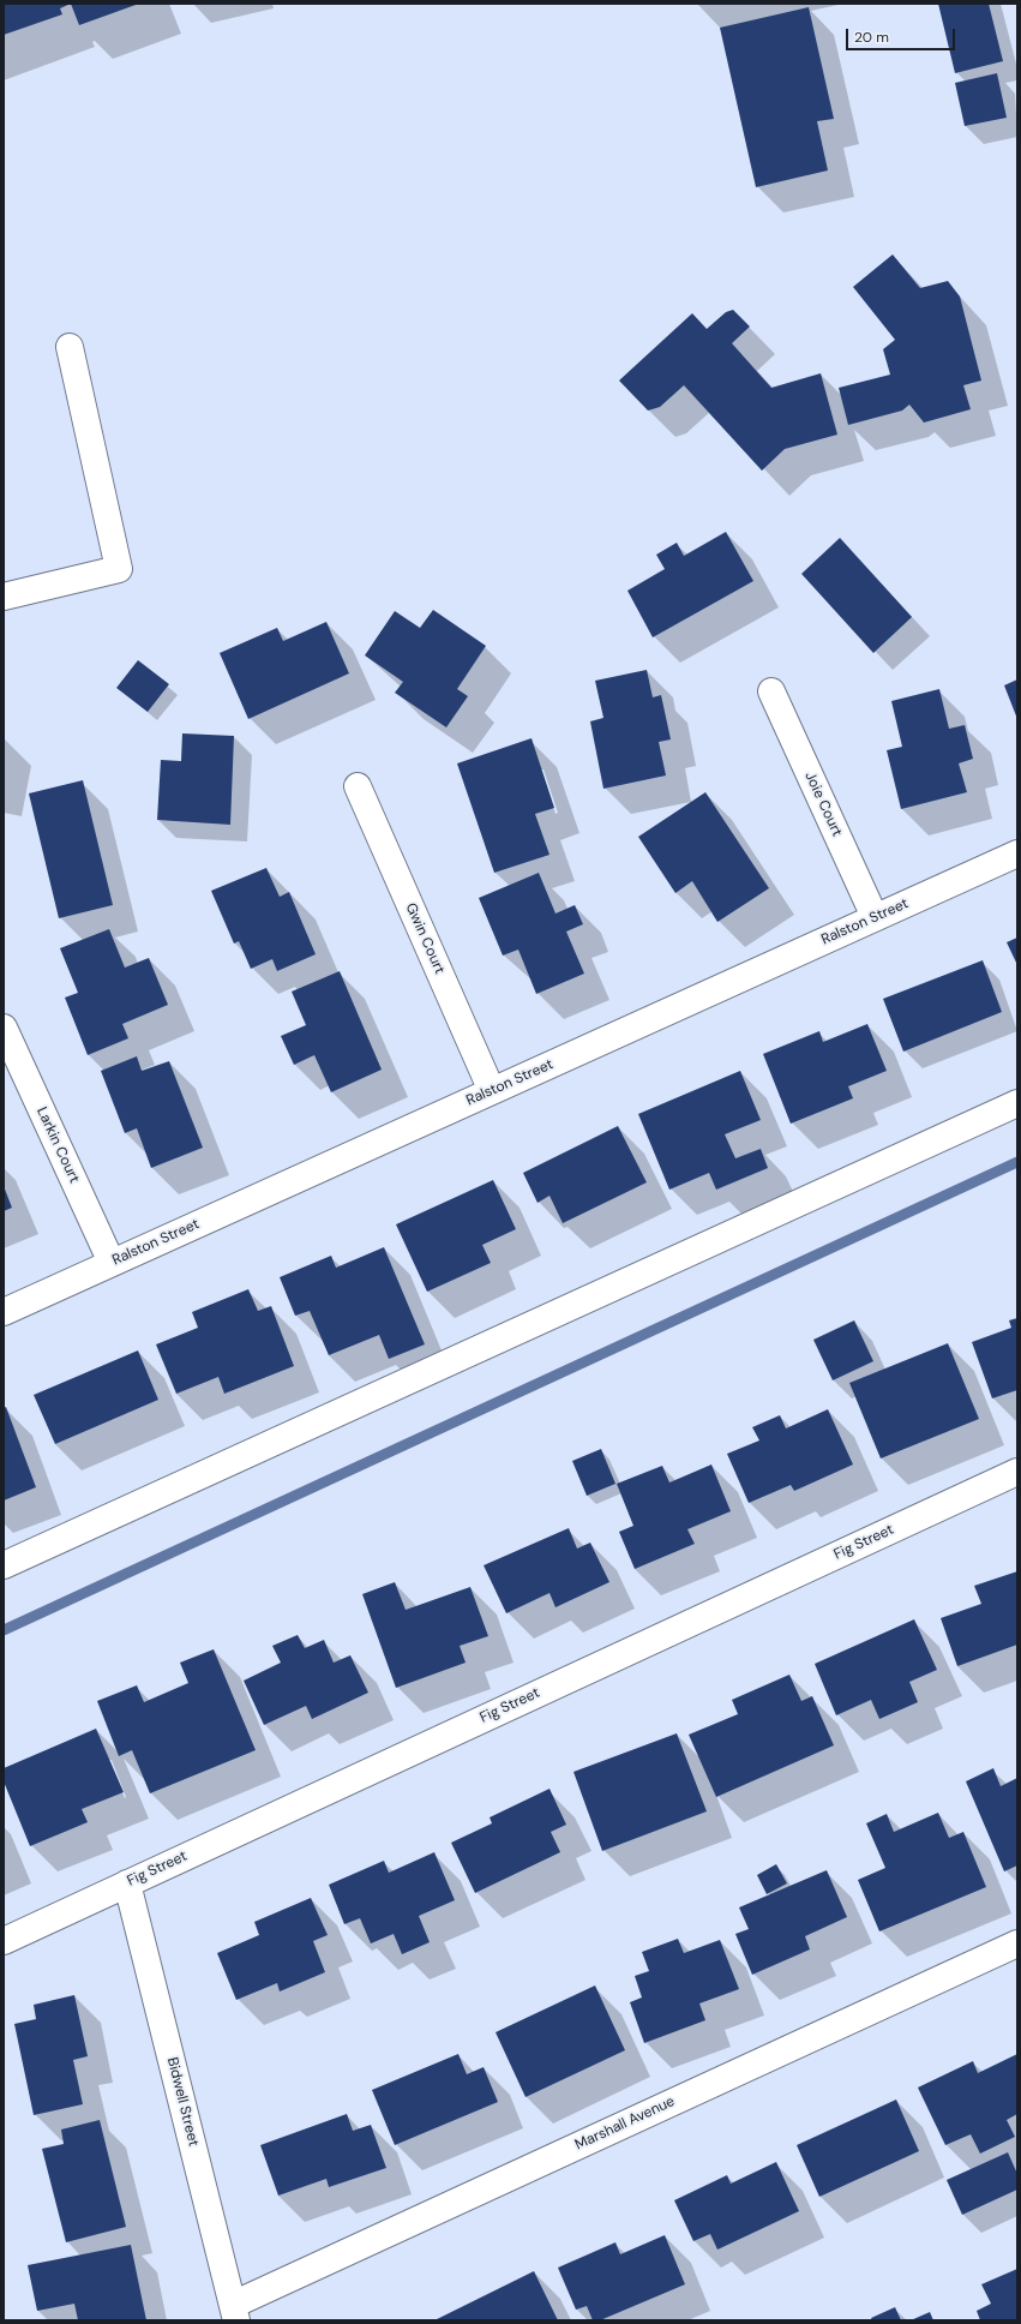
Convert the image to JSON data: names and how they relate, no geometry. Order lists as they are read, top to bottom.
{
  "streets": {
    "street": [
      "Joie Court",
      "Ralston Street",
      "Gwin Court",
      "Larkin Court",
      "Fig Street",
      "Bidwell Street",
      "Marshall Avenue"
    ]
  },
  "crossings": [
    ["Joie Court", "Ralston Street"],
    ["Ralston Street", "Gwin Court"],
    ["Ralston Street", "Larkin Court"],
    ["Fig Street", "Bidwell Street"],
    ["Bidwell Street", "Marshall Avenue"]
  ],
  "scale_bar": "20 m"
}
